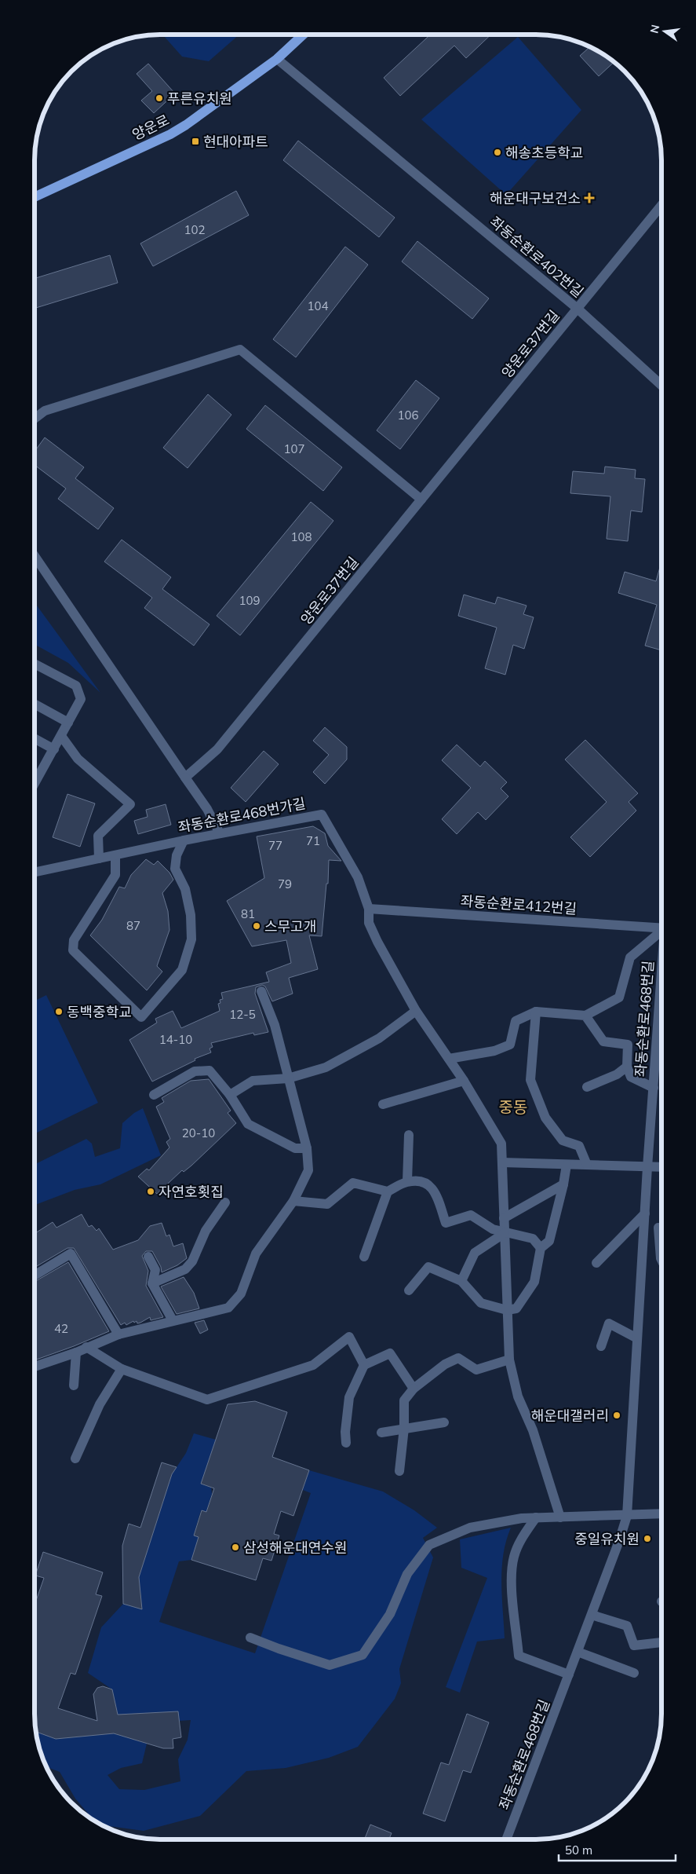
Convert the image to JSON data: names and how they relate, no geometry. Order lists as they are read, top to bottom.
{
  "streets": {
    "main road": ["양운로"],
    "street": [
      "좌동순환로402번길",
      "양운로37번길",
      "좌동순환로468번가길",
      "좌동순환로412번길",
      "좌동순환로468번길"
    ]
  },
  "crossings": [
    ["양운로", "좌동순환로402번길"],
    ["좌동순환로402번길", "양운로37번길"],
    ["좌동순환로468번가길", "좌동순환로412번길"]
  ],
  "districts": ["중동"],
  "places": {
    "other": [
      "푸른유치원",
      "해송초등학교",
      "스무고개",
      "동백중학교",
      "자연호횟집",
      "해운대갤러리",
      "중일유치원",
      "삼성해운대연수원"
    ],
    "transit": ["현대아파트"],
    "health": ["해운대구보건소"]
  },
  "house_numbers": [
    "102",
    "104",
    "106",
    "107",
    "108",
    "109",
    "71",
    "77",
    "79",
    "81",
    "87",
    "12-5",
    "14-10",
    "20-10",
    "42"
  ],
  "scale_bar": "50 m",
  "north": "left"
}
